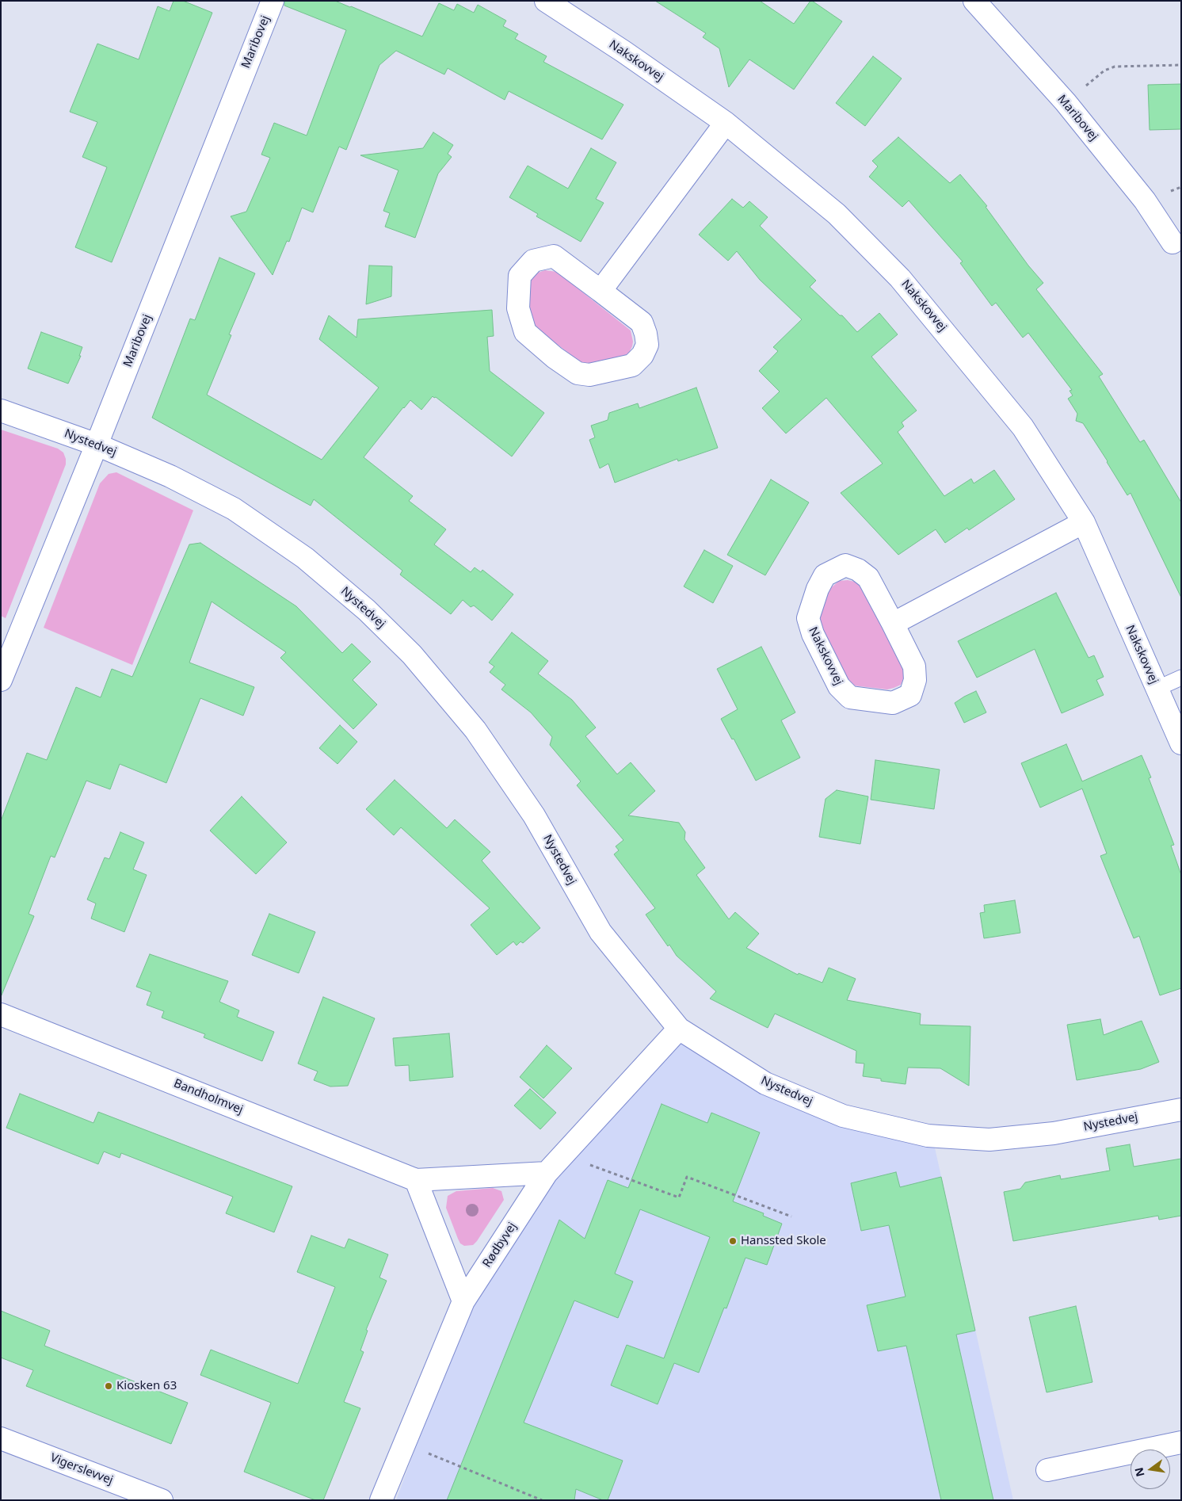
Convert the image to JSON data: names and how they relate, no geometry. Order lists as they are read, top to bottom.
{
  "streets": {
    "street": [
      "Maribovej",
      "Nakskovvej",
      "Nystedvej",
      "Bandholmvej",
      "Rødbyvej",
      "Vigerslevvej"
    ]
  },
  "crossings": [
    ["Maribovej", "Nystedvej"],
    ["Nystedvej", "Rødbyvej"],
    ["Bandholmvej", "Rødbyvej"]
  ],
  "places": ["Hanssted Skole", "Kiosken 63"],
  "north": "left"
}
